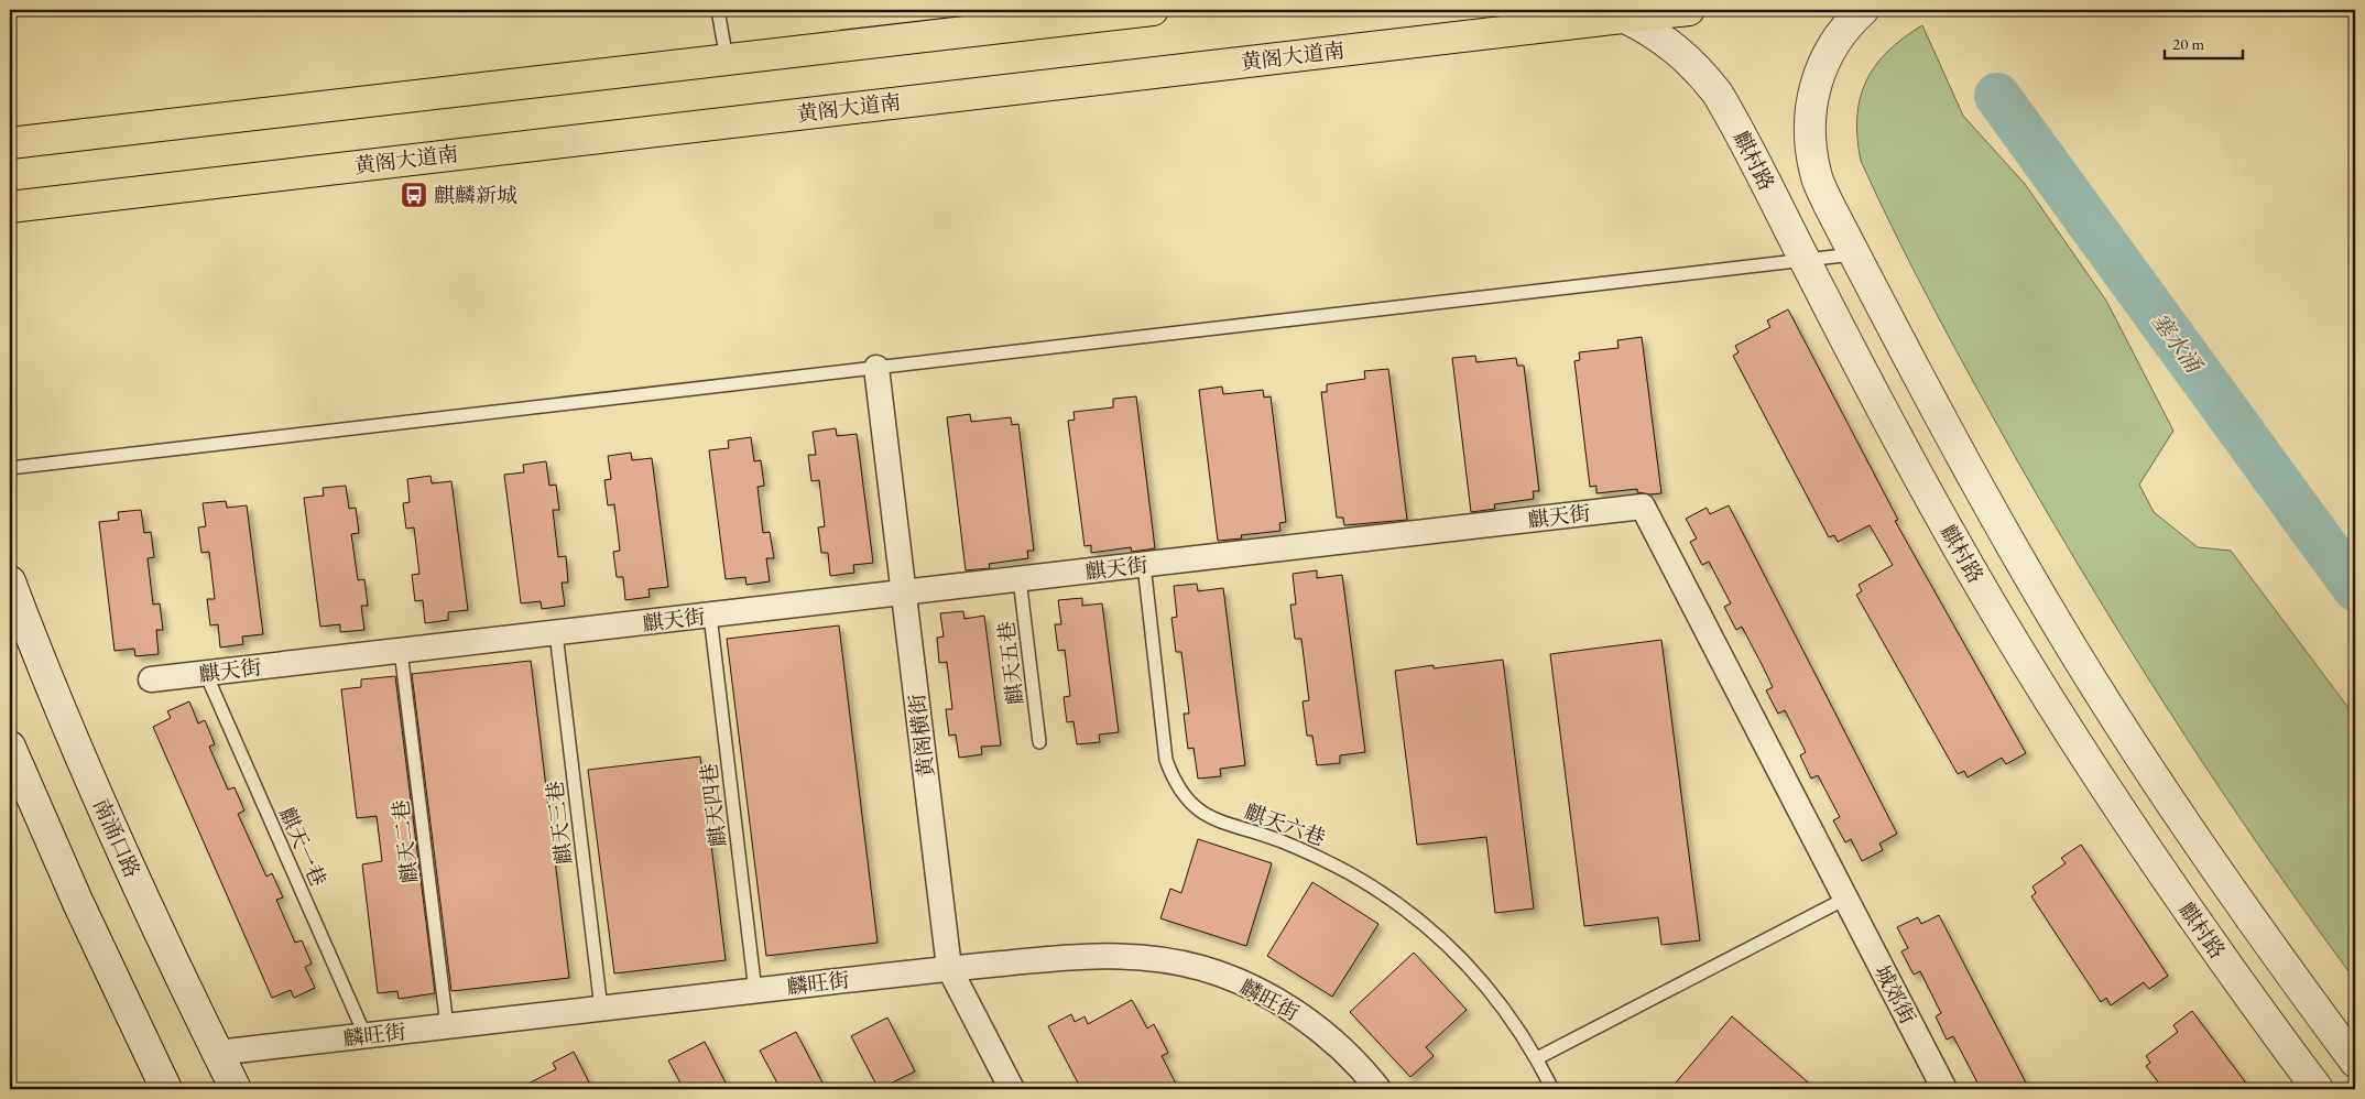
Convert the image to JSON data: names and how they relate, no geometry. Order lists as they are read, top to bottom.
{
  "streets": {
    "main road": ["黄阁大道南"],
    "street": [
      "麒村路",
      "麒天街",
      "黄阁横街",
      "南涌口路",
      "麟旺街",
      "城郊街"
    ],
    "lane": [
      "麒天五巷",
      "麒天四巷",
      "麒天三巷",
      "麒天六巷",
      "麒天二巷",
      "麒天一巷"
    ]
  },
  "crossings": [
    ["黄阁大道南", "麒村路"],
    ["麒天街", "麒天五巷"],
    ["麒天街", "黄阁横街"],
    ["麒天街", "麒天四巷"],
    ["麒天街", "麒天三巷"],
    ["麒天街", "麒天六巷"],
    ["麒天街", "麒天二巷"],
    ["麒天街", "麒天一巷"],
    ["麒天街", "城郊街"],
    ["黄阁横街", "麟旺街"],
    ["麒天四巷", "麟旺街"],
    ["麒天三巷", "麟旺街"],
    ["南涌口路", "麟旺街"],
    ["麒天二巷", "麟旺街"],
    ["麒天一巷", "麟旺街"]
  ],
  "water": ["塞水涌"],
  "places": {
    "bus stop": ["麒麟新城"]
  },
  "scale_bar": "20 m"
}
